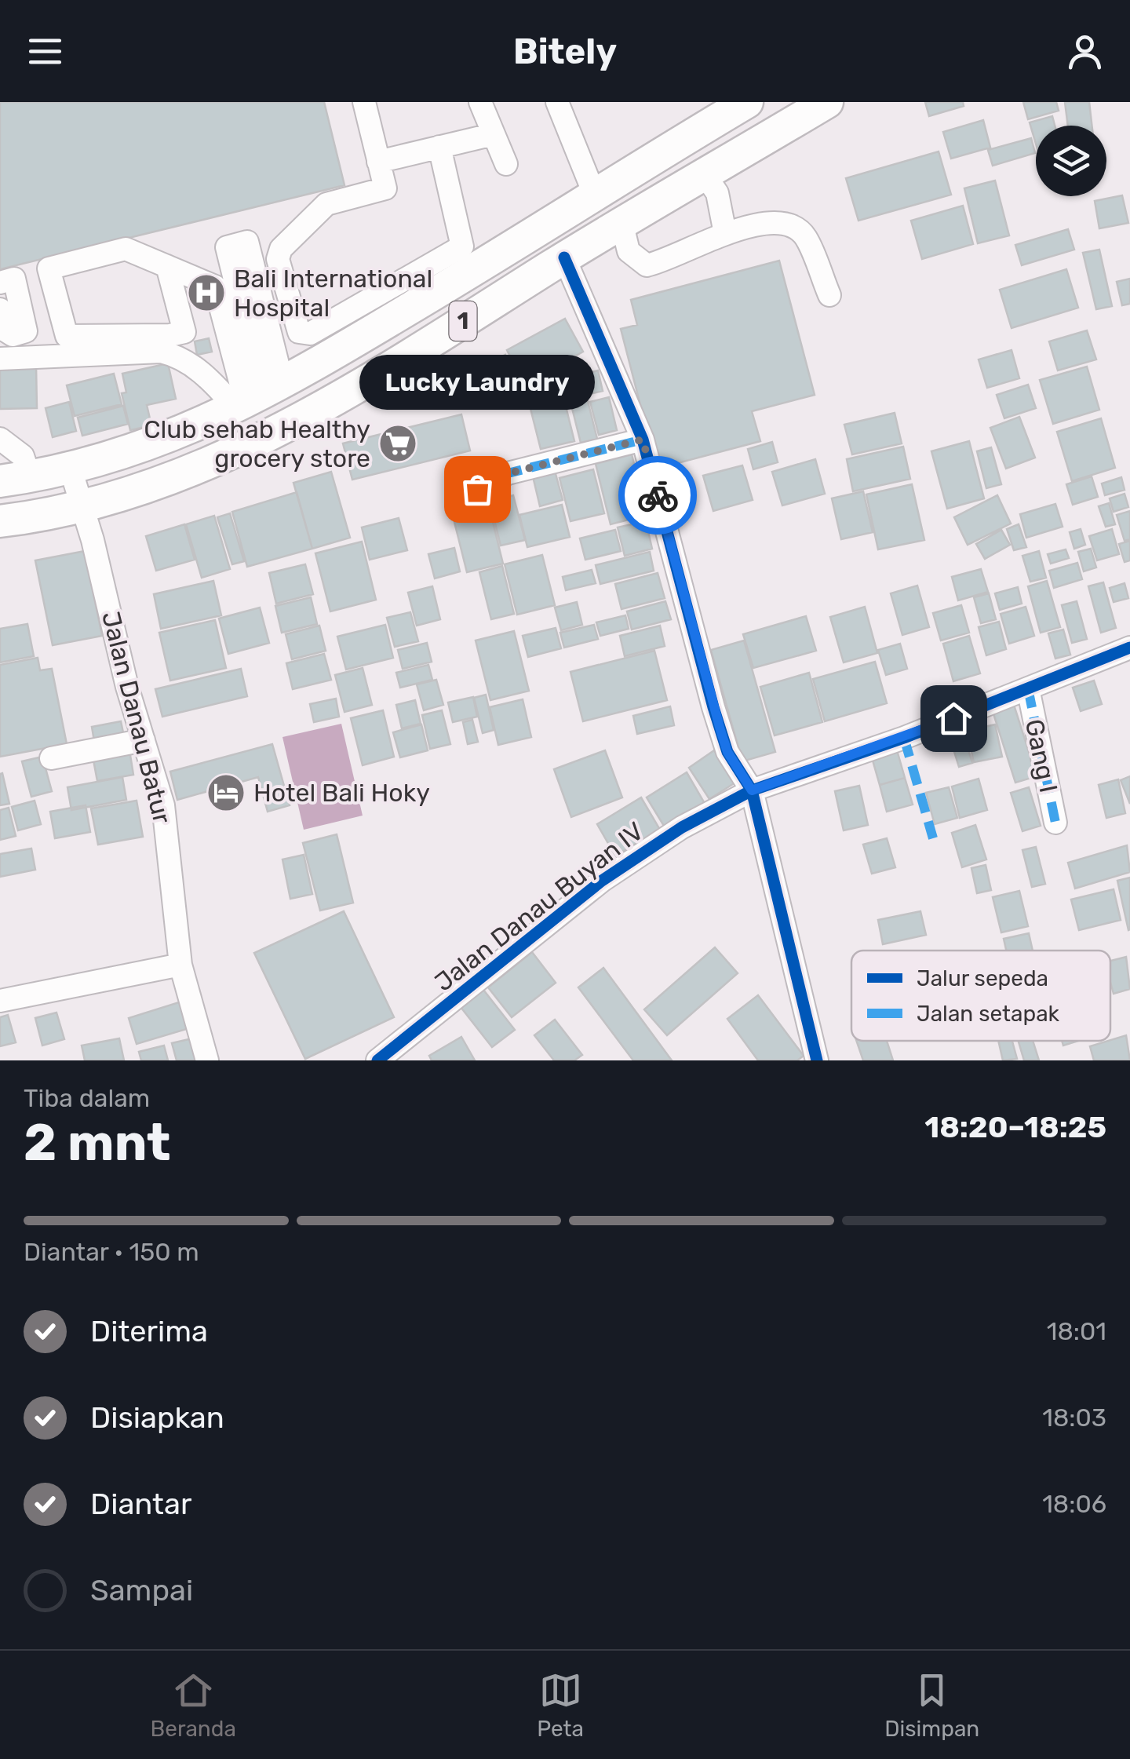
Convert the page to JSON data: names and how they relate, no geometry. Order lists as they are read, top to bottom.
{
  "streets": {
    "highway": ["1"],
    "street": ["Jalan Danau Batur", "Gang I", "Jalan Danau Buyan IV"]
  },
  "crossings": [
    ["1", "Jalan Danau Batur"],
    ["Gang I", "Jalan Danau Buyan IV"]
  ],
  "places": {
    "hospital": ["Bali International Hospital"],
    "supermarket": ["Club sehab Healthy grocery store"],
    "other": ["Lucky Laundry"],
    "hotel": ["Hotel Bali Hoky"]
  },
  "legend": ["Jalur sepeda", "Jalan setapak"],
  "page": {
    "header": "Bitely",
    "bubble": "Lucky Laundry",
    "heading": ["2 mnt", "Tiba dalam", "18:20–18:25"],
    "bar": "Diantar · 150 m",
    "list": [
      ["Diterima", "18:01"],
      ["Disiapkan", "18:03"],
      ["Diantar", "18:06"],
      "Sampai"
    ],
    "tabs": ["Beranda", "Peta", "Disimpan"]
  }
}
